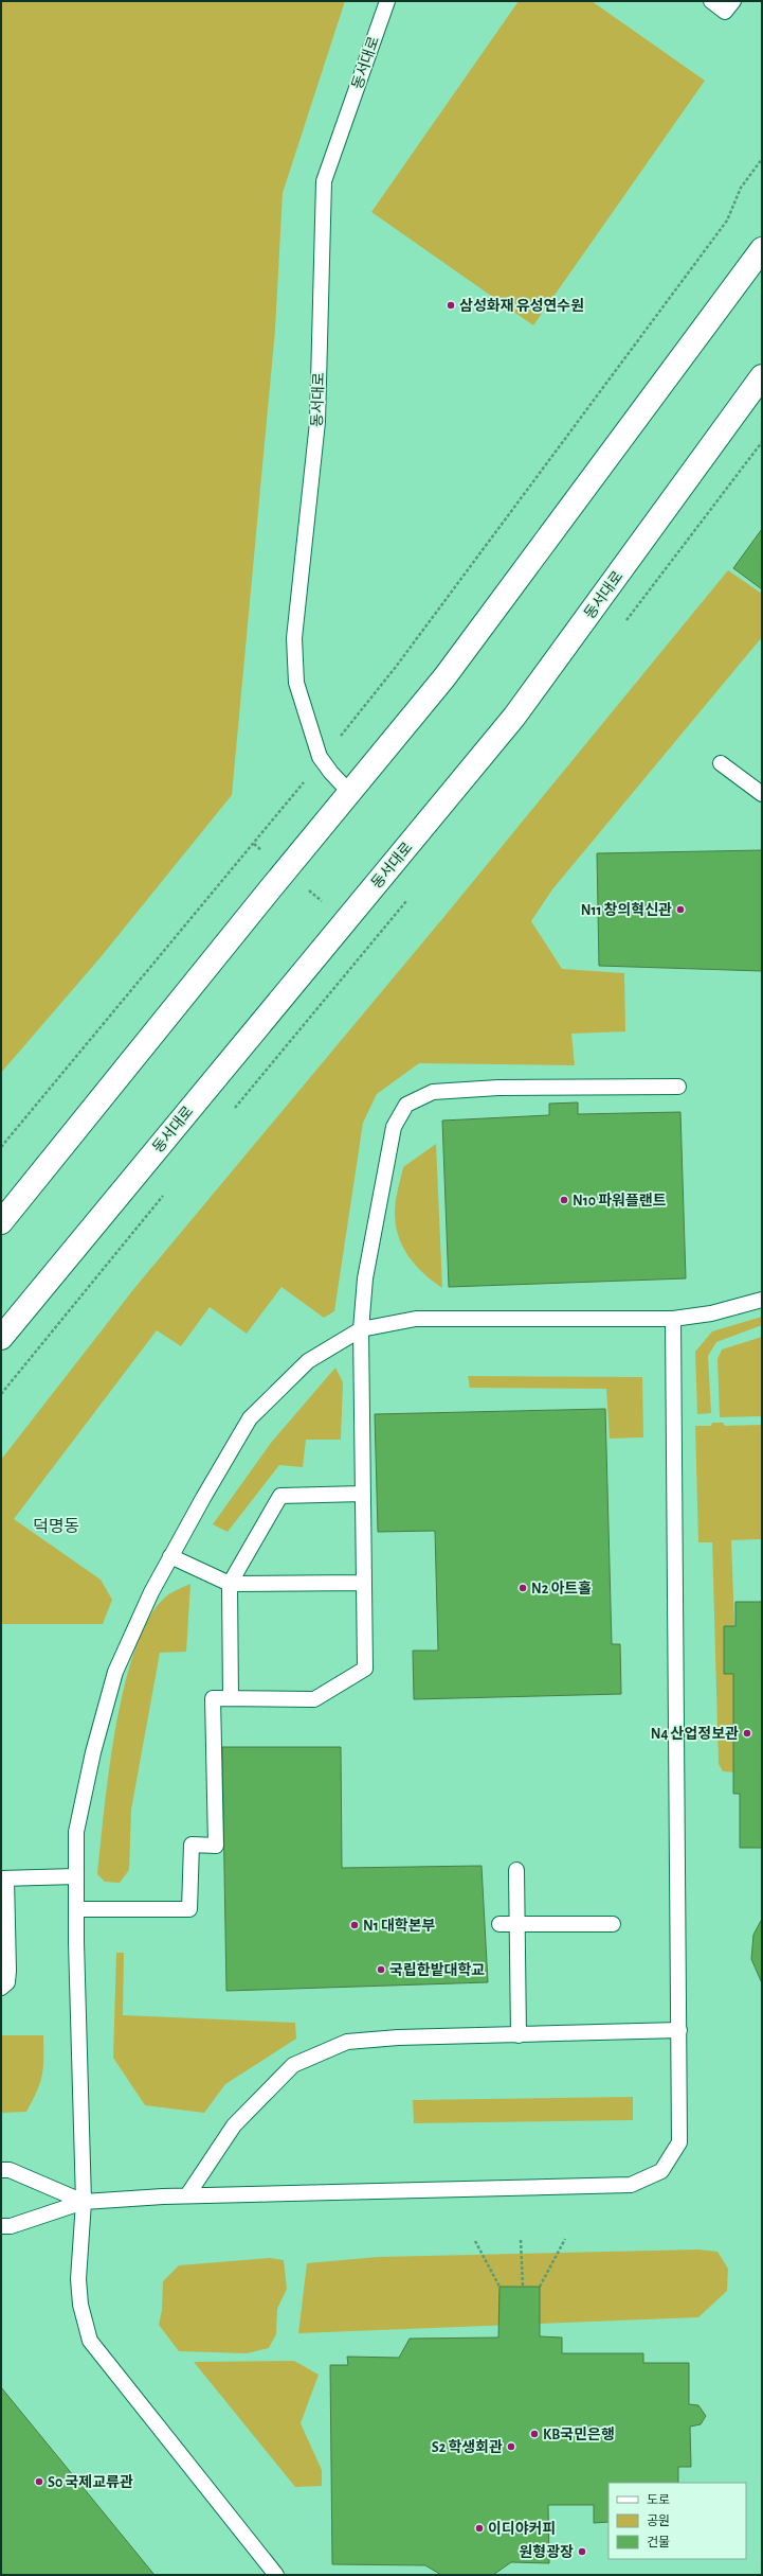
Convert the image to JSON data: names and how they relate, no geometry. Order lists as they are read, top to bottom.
{
  "streets": {
    "street": ["동서대로"]
  },
  "districts": ["덕명동"],
  "places": [
    "삼성화재 유성연수원",
    "N11 창의혁신관",
    "N10 파워플랜트",
    "N2 아트홀",
    "N4 산업정보관",
    "N1 대학본부",
    "국립한밭대학교",
    "KB국민은행",
    "S2 학생회관",
    "S0 국제교류관",
    "이디야커피",
    "원형광장"
  ],
  "legend": ["도로", "공원", "건물"]
}
